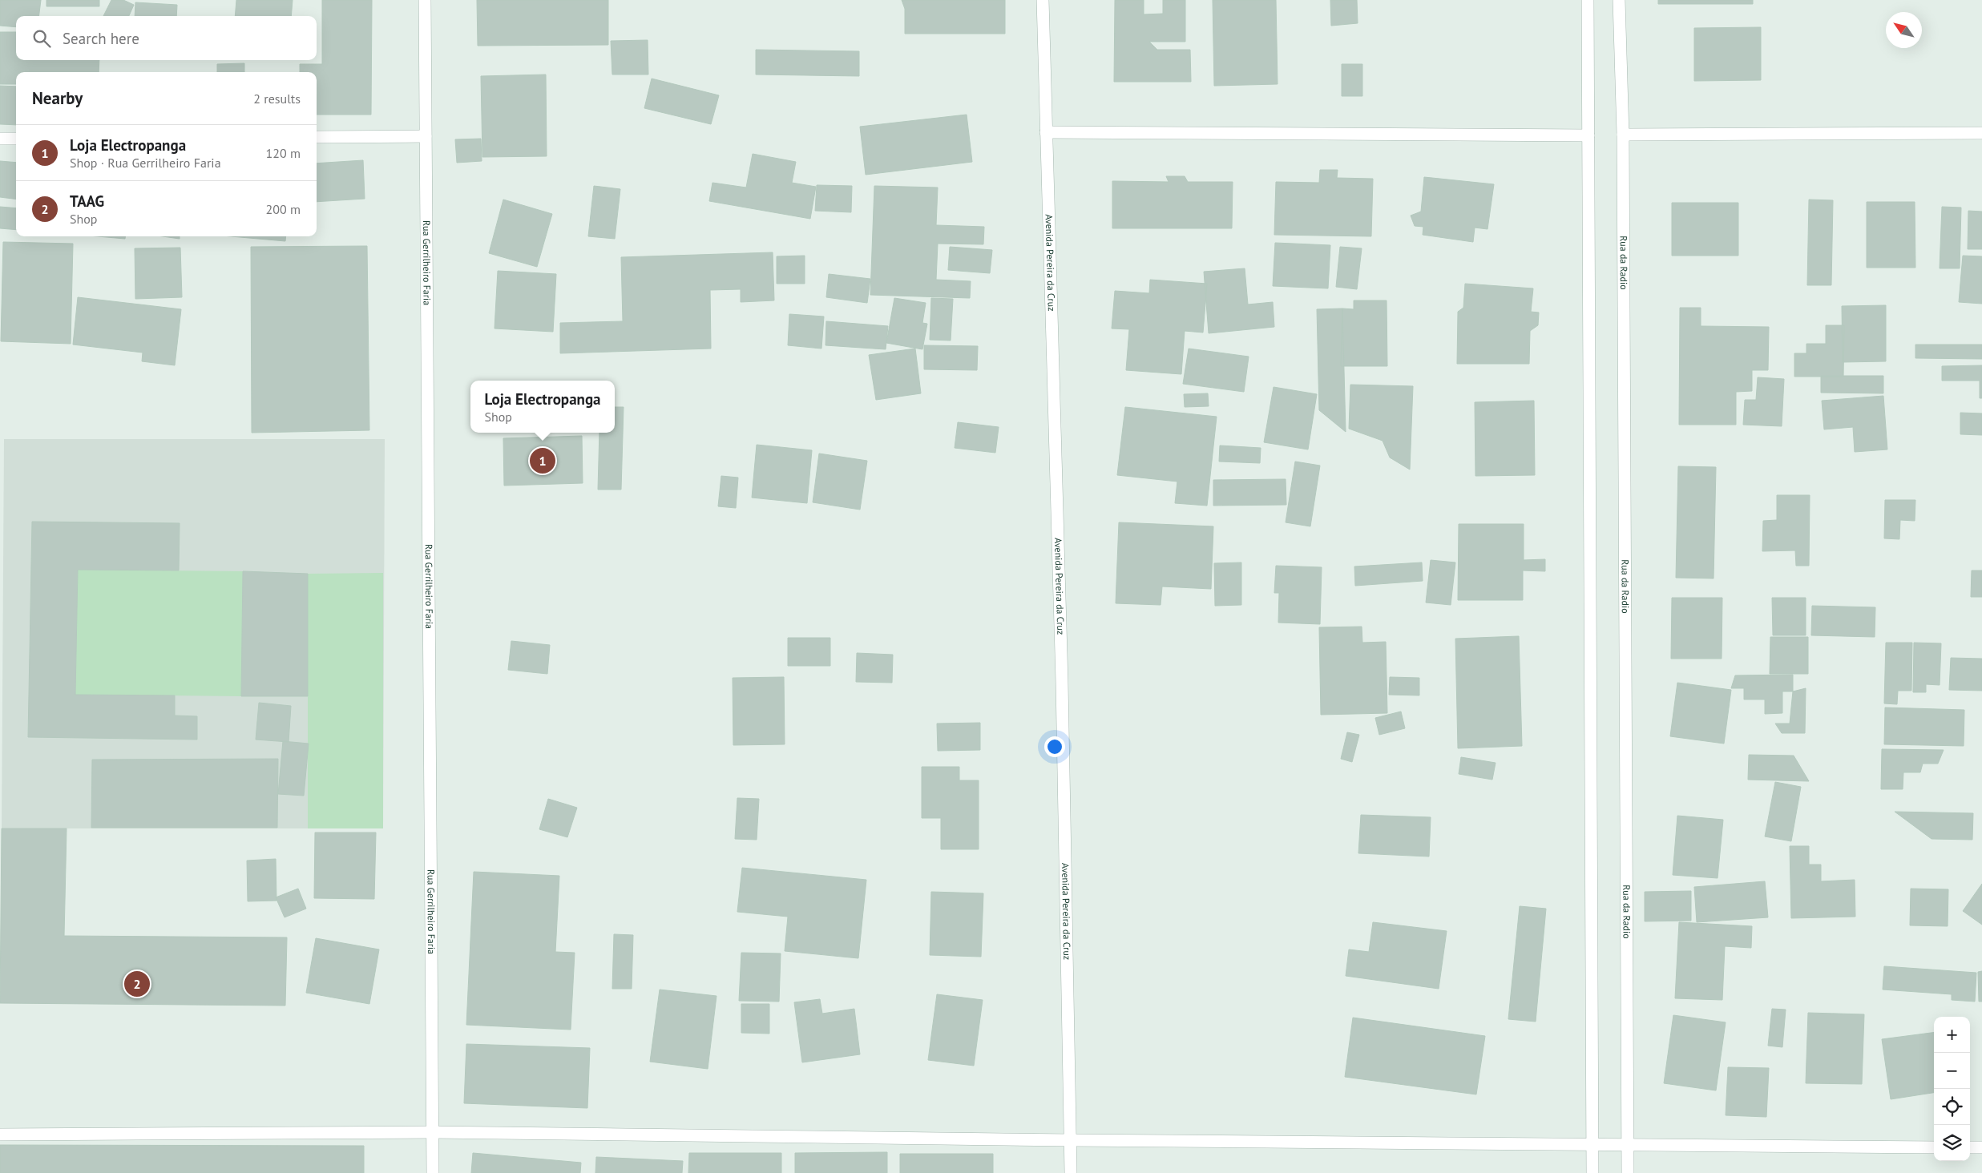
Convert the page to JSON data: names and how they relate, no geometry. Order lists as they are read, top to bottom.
{
  "streets": {
    "street": ["Rua Gerrilheiro Faria", "Avenida Pereira da Cruz", "Rua da Radio"]
  },
  "north": "top left",
  "page": {
    "search": "Search here",
    "heading": ["Nearby", "2 results"],
    "list": [
      {
        "mark": "1",
        "name": "Loja Electropanga",
        "note": "Shop · Rua Gerrilheiro Faria",
        "value": "120 m"
      },
      {
        "mark": "2",
        "name": "TAAG",
        "note": "Shop",
        "value": "200 m"
      }
    ],
    "popup": ["Loja Electropanga", "Shop"],
    "pins": ["1", "2"],
    "map_buttons": ["+", "−"]
  }
}
